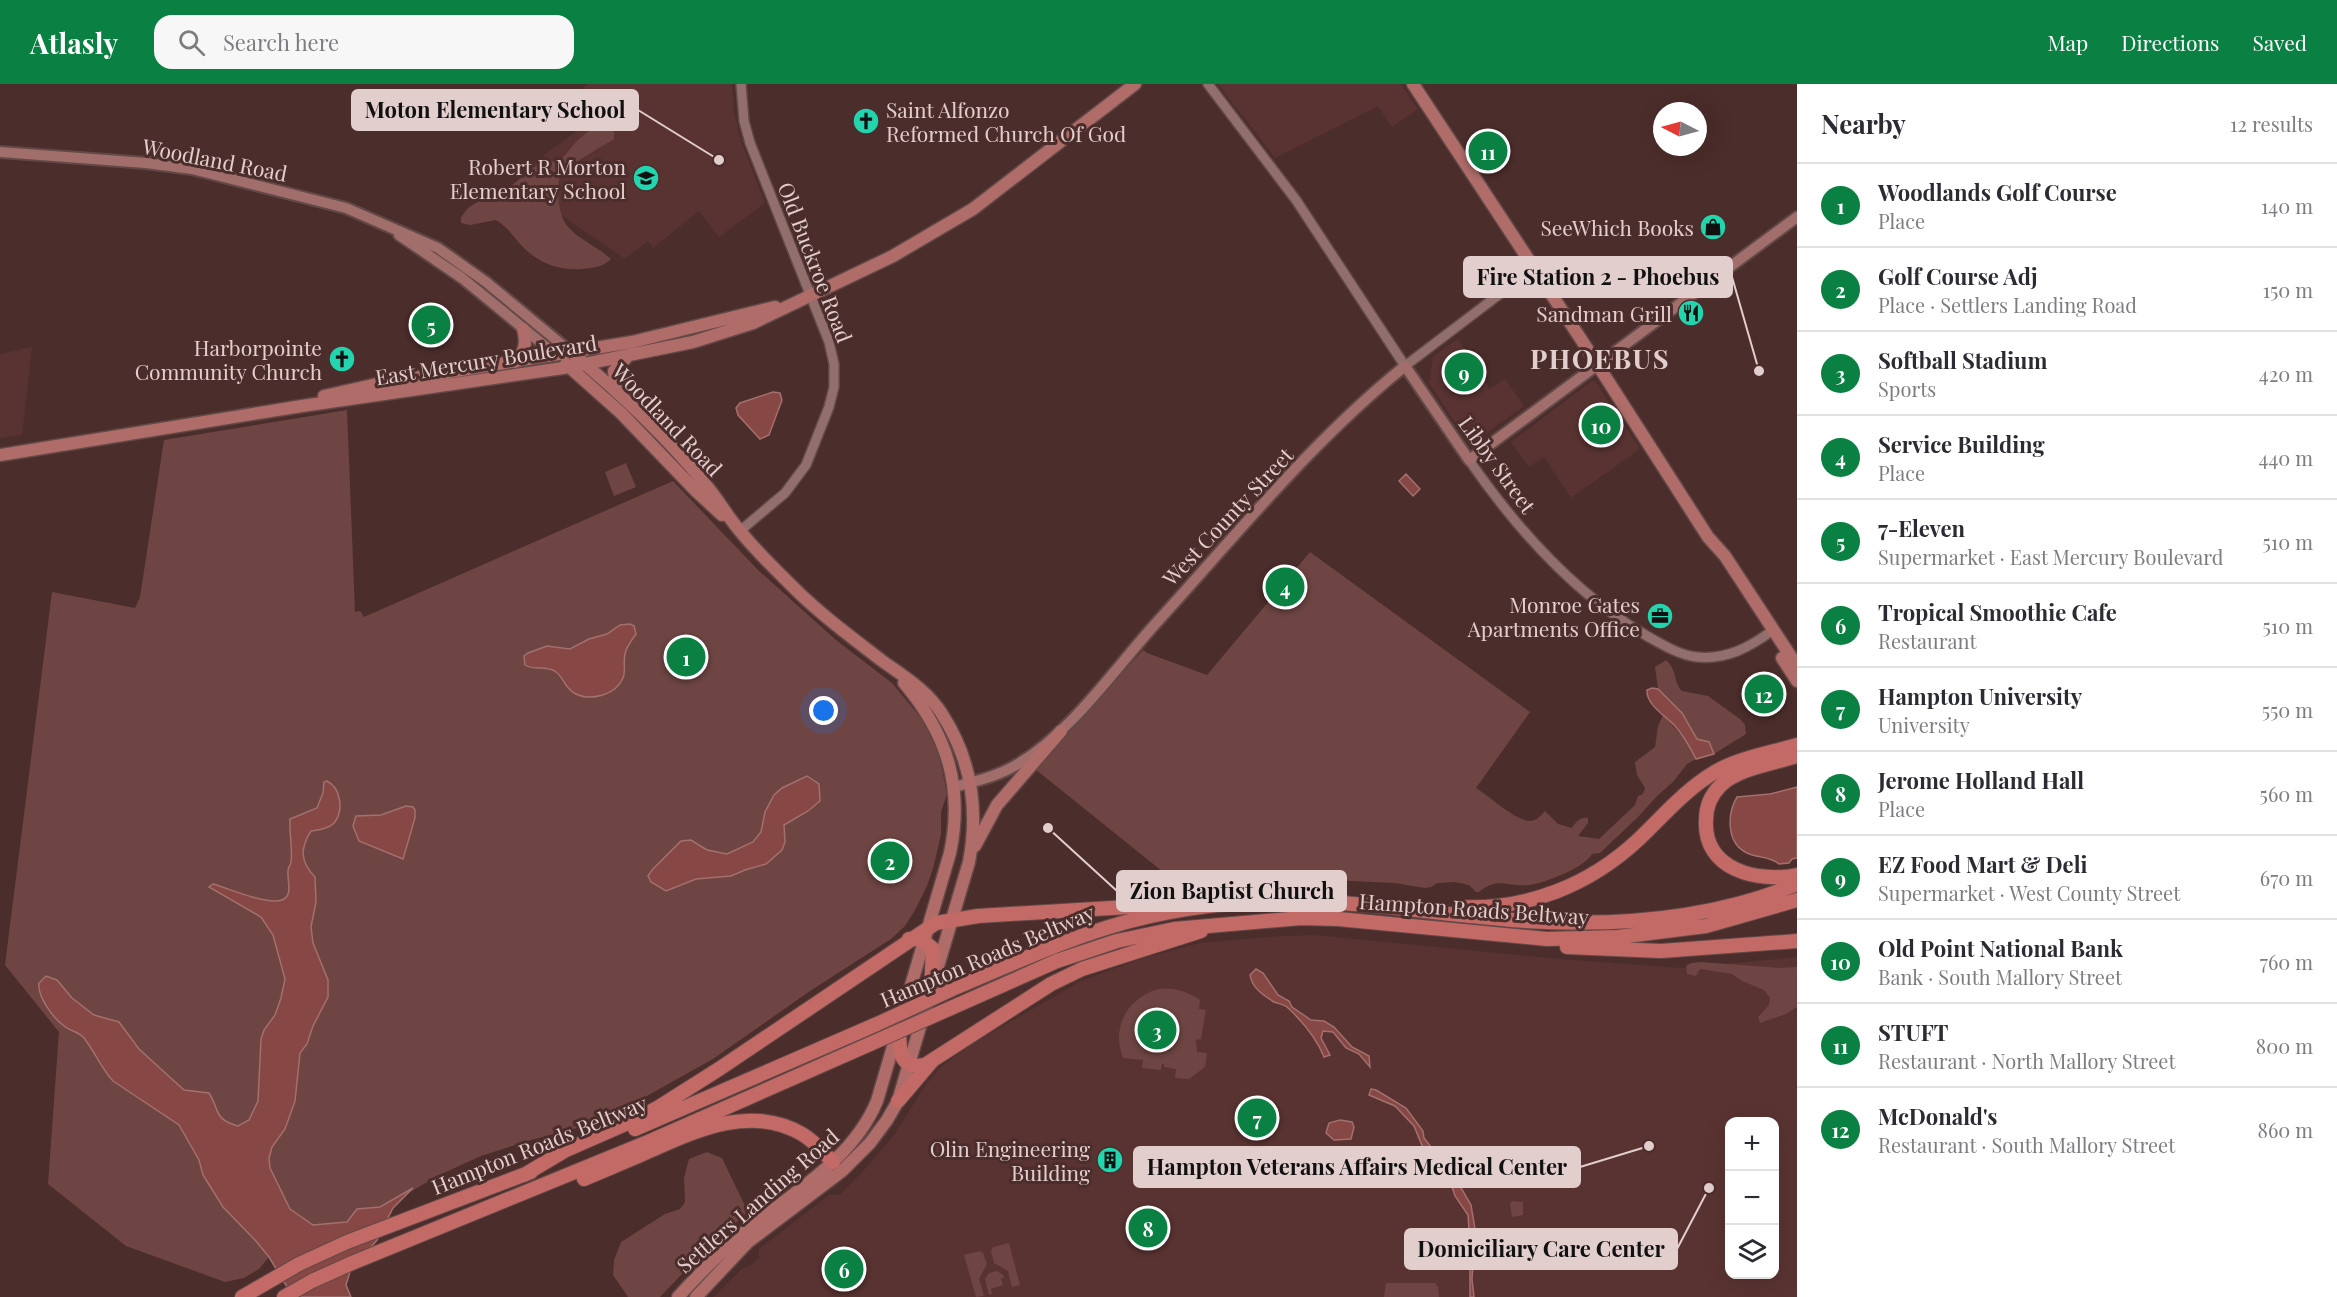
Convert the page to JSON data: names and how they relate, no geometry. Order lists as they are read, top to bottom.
{
  "streets": {
    "highway": ["Hampton Roads Beltway"],
    "main road": [
      "Woodland Road",
      "East Mercury Boulevard",
      "Libby Street",
      "West County Street",
      "Settlers Landing Road"
    ],
    "street": ["Old Buckroe Road"]
  },
  "crossings": [
    ["Woodland Road", "Old Buckroe Road"],
    ["Woodland Road", "East Mercury Boulevard"],
    ["Woodland Road", "West County Street"],
    ["Woodland Road", "Settlers Landing Road"],
    ["Old Buckroe Road", "East Mercury Boulevard"],
    ["Libby Street", "West County Street"],
    ["West County Street", "Settlers Landing Road"]
  ],
  "districts": ["PHOEBUS"],
  "places": {
    "church": ["Saint Alfonzo Reformed Church Of God", "Harborpointe Community Church"],
    "other": [
      "Moton Elementary School",
      "Fire Station 2 - Phoebus",
      "Zion Baptist Church",
      "Hampton Veterans Affairs Medical Center",
      "Domiciliary Care Center"
    ],
    "school or university": ["Robert R Morton Elementary School"],
    "shop": ["SeeWhich Books"],
    "restaurant": ["Sandman Grill"],
    "office": ["Monroe Gates Apartments Office"],
    "building": ["Olin Engineering Building"]
  },
  "north": "left",
  "page": {
    "header": "Atlasly",
    "search": "Search here",
    "nav": ["Map", "Directions", "Saved"],
    "heading": ["Nearby", "12 results"],
    "pins": [
      "11",
      "5",
      "9",
      "10",
      "4",
      "1",
      "12",
      "2",
      "3",
      "7",
      "8",
      "6"
    ],
    "list": [
      {
        "mark": "1",
        "name": "Woodlands Golf Course",
        "note": "Place",
        "value": "140 m"
      },
      {
        "mark": "2",
        "name": "Golf Course Adj",
        "note": "Place · Settlers Landing Road",
        "value": "150 m"
      },
      {
        "mark": "3",
        "name": "Softball Stadium",
        "note": "Sports",
        "value": "420 m"
      },
      {
        "mark": "4",
        "name": "Service Building",
        "note": "Place",
        "value": "440 m"
      },
      {
        "mark": "5",
        "name": "7-Eleven",
        "note": "Supermarket · East Mercury Boulevard",
        "value": "510 m"
      },
      {
        "mark": "6",
        "name": "Tropical Smoothie Cafe",
        "note": "Restaurant",
        "value": "510 m"
      },
      {
        "mark": "7",
        "name": "Hampton University",
        "note": "University",
        "value": "550 m"
      },
      {
        "mark": "8",
        "name": "Jerome Holland Hall",
        "note": "Place",
        "value": "560 m"
      },
      {
        "mark": "9",
        "name": "EZ Food Mart & Deli",
        "note": "Supermarket · West County Street",
        "value": "670 m"
      },
      {
        "mark": "10",
        "name": "Old Point National Bank",
        "note": "Bank · South Mallory Street",
        "value": "760 m"
      },
      {
        "mark": "11",
        "name": "STUFT",
        "note": "Restaurant · North Mallory Street",
        "value": "800 m"
      },
      {
        "mark": "12",
        "name": "McDonald's",
        "note": "Restaurant · South Mallory Street",
        "value": "860 m"
      }
    ],
    "map_buttons": ["+", "−"]
  }
}
